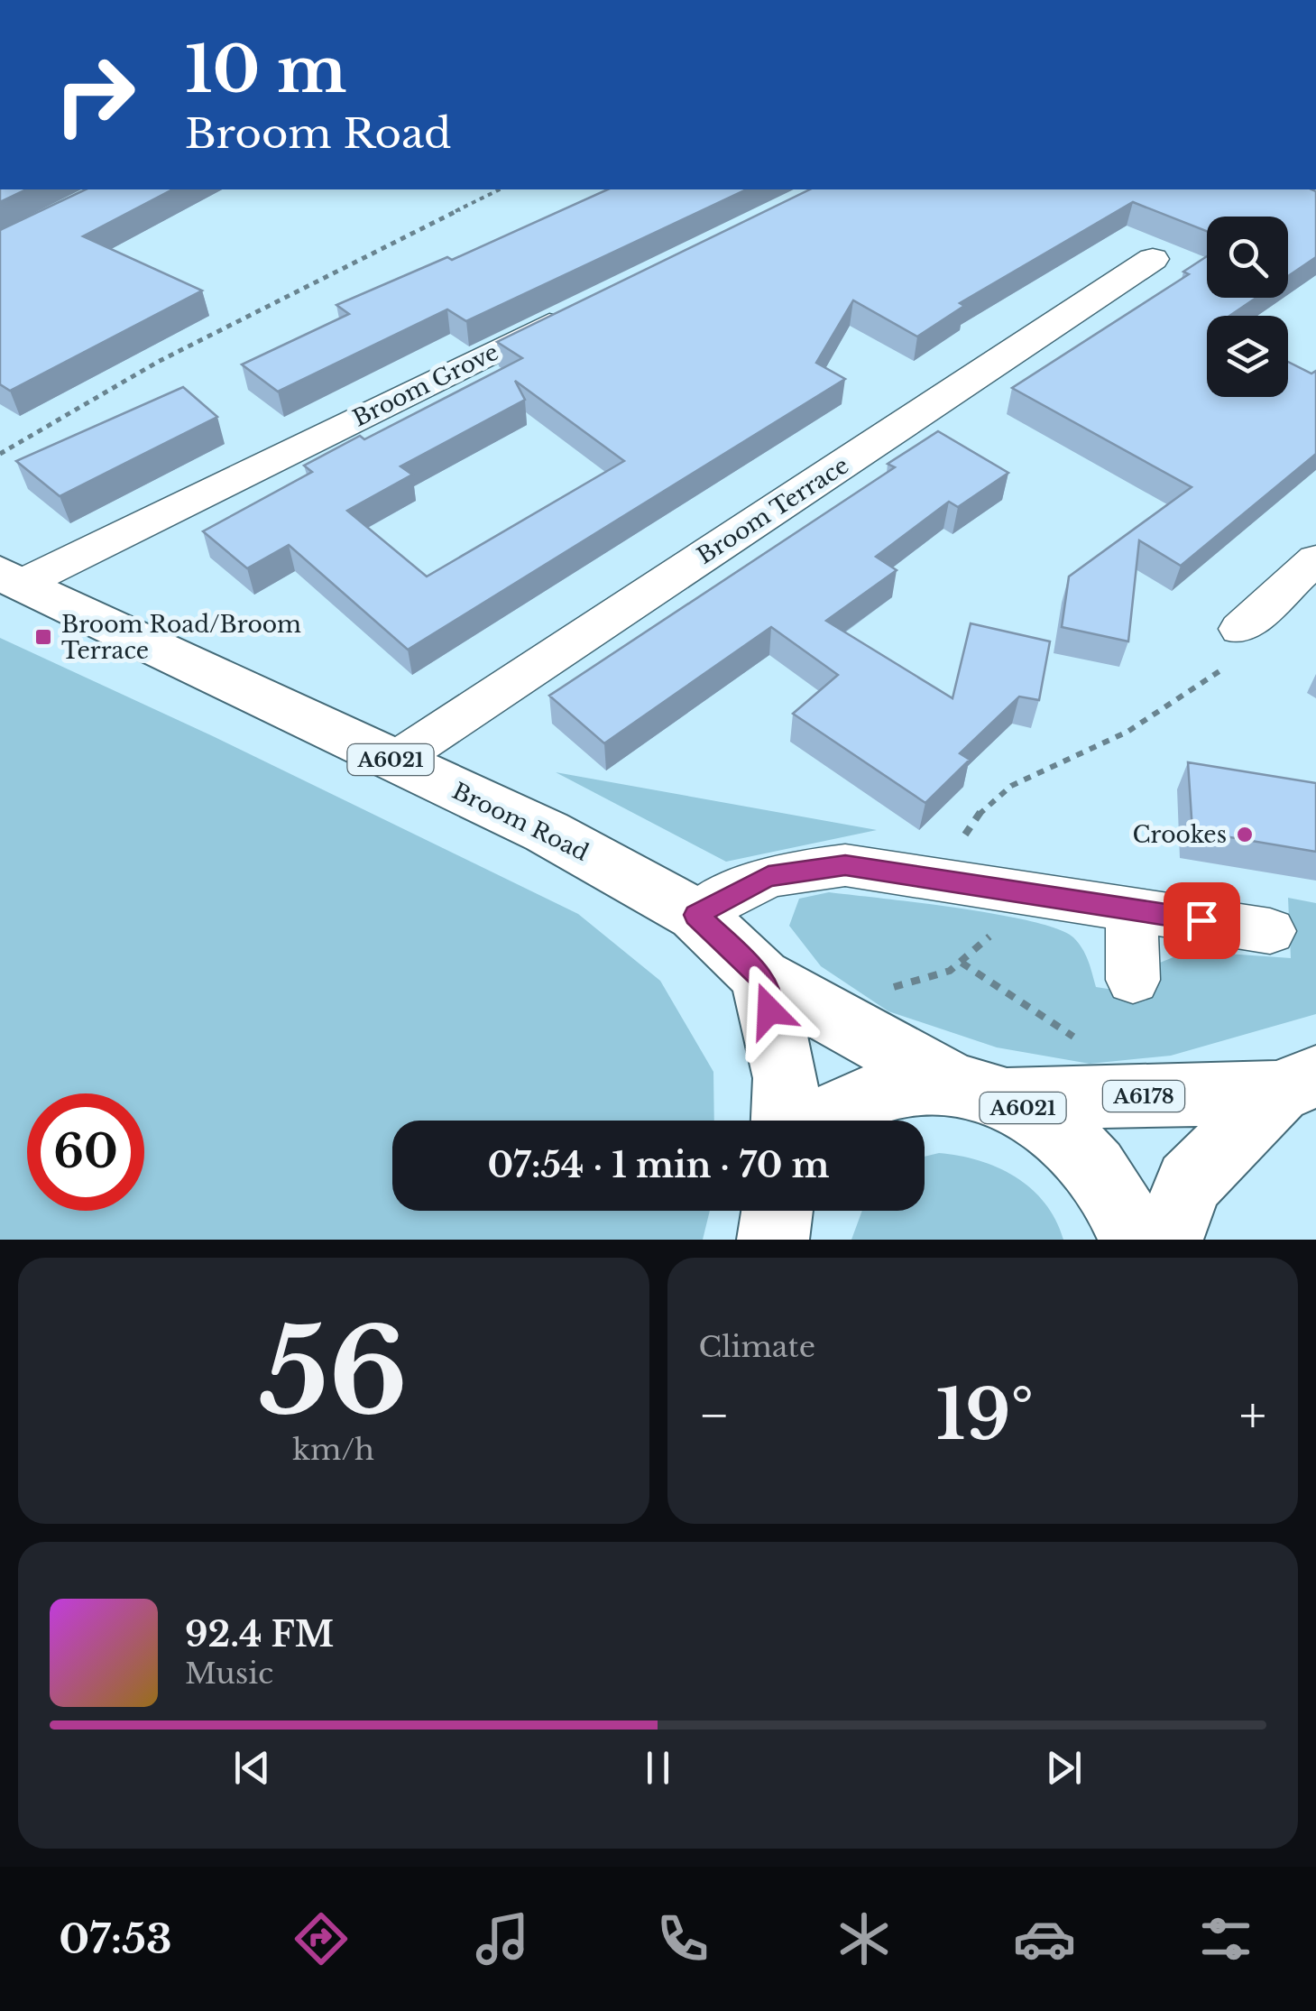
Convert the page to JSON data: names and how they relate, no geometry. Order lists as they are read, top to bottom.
{
  "streets": {
    "main road": ["A6021", "Broom Road", "A6178"],
    "street": ["Broom Grove", "Broom Terrace"]
  },
  "crossings": [
    ["Broom Grove", "Broom Road"],
    ["Broom Terrace", "Broom Road"],
    ["A6021", "Broom Road"],
    ["A6021", "A6178"],
    ["Broom Road", "A6178"]
  ],
  "places": {
    "transit": ["Broom Road/Broom Terrace"],
    "other": ["Crookes"]
  },
  "page": {
    "turn": ["10 m", "Broom Road"],
    "limit": "60",
    "trip": "07:54 · 1 min · 70 m",
    "tile": [
      ["56", "km/h"],
      "Climate"
    ],
    "heat": ["−", "19°", "+"],
    "song": ["92.4 FM", "Music"],
    "tabs": "07:53"
  }
}
